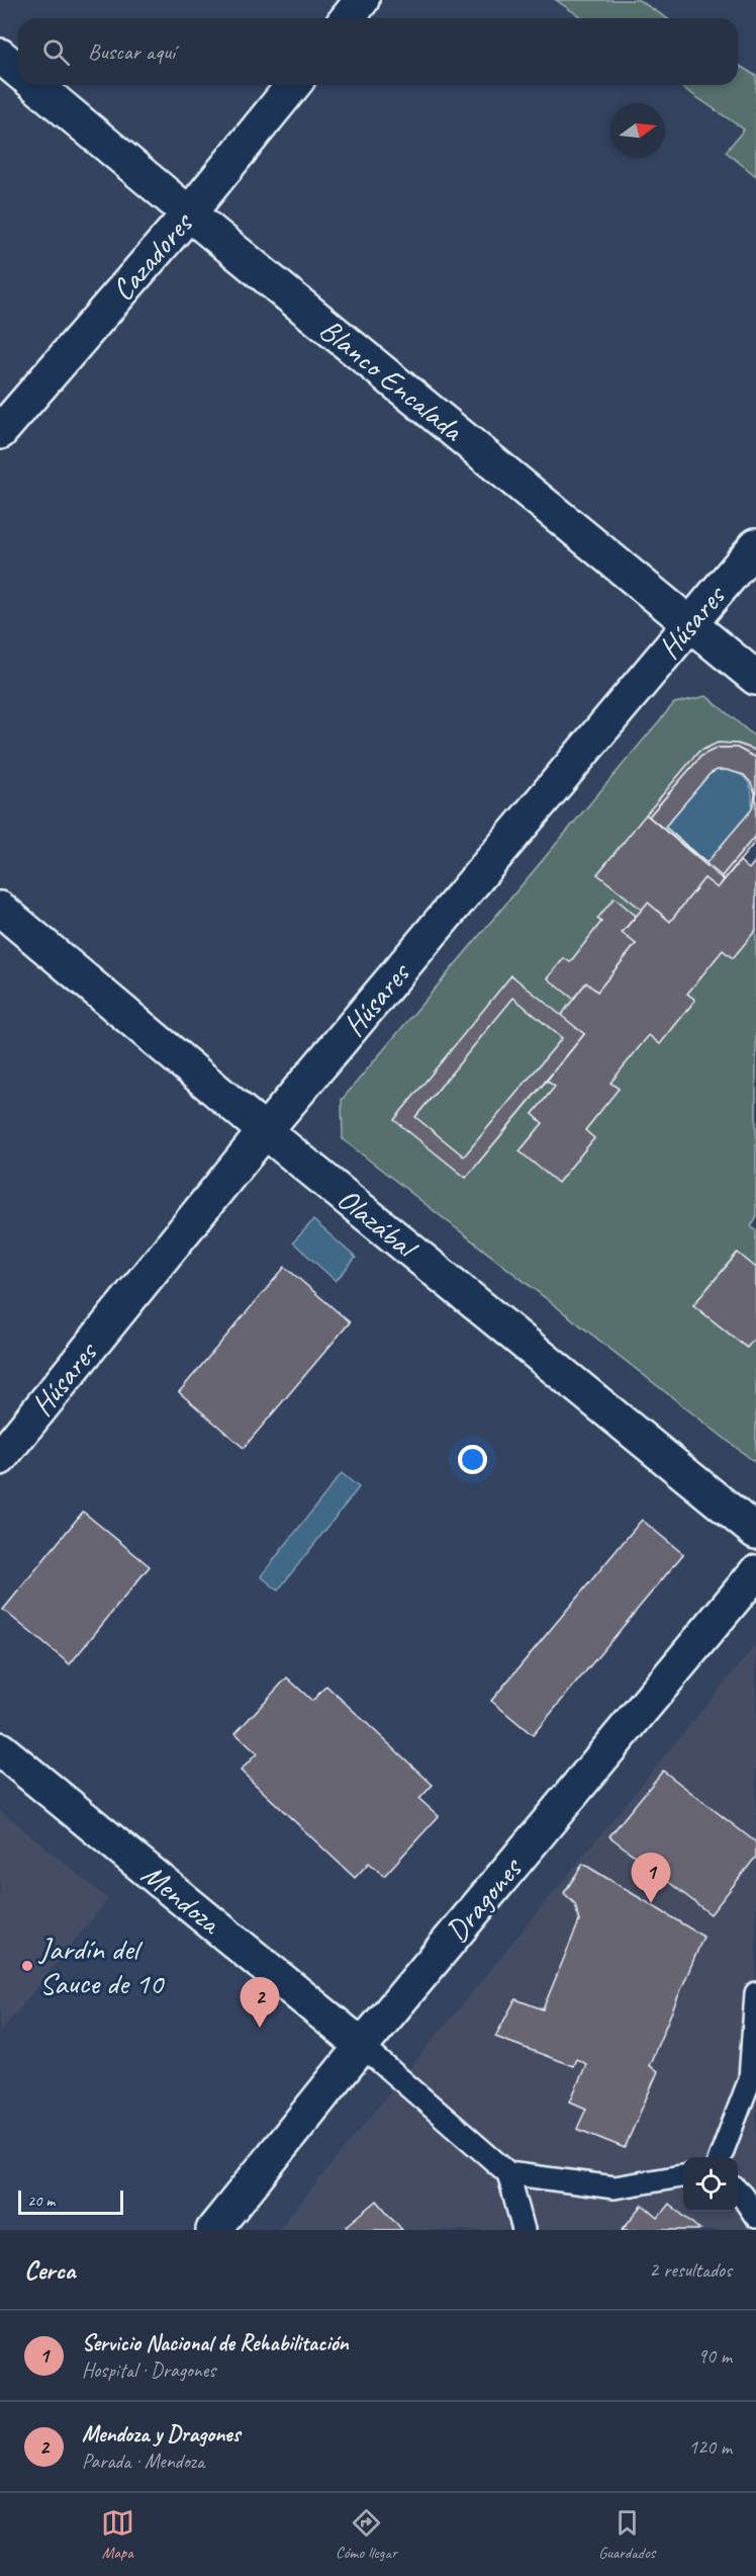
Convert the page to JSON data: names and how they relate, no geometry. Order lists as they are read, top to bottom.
{
  "streets": {
    "street": [
      "Cazadores",
      "Blanco Encalada",
      "Húsares",
      "Olazábal",
      "Mendoza",
      "Dragones"
    ]
  },
  "crossings": [
    ["Cazadores", "Blanco Encalada"],
    ["Blanco Encalada", "Húsares"],
    ["Húsares", "Olazábal"],
    ["Mendoza", "Dragones"]
  ],
  "places": ["Jardín del Sauce de 10"],
  "scale_bar": "20 m",
  "north": "right",
  "page": {
    "search": "Buscar aquí",
    "pins": ["1", "2"],
    "scale": "20 m",
    "heading": ["Cerca", "2 resultados"],
    "list": [
      {
        "mark": "1",
        "name": "Servicio Nacional de Rehabilitación",
        "note": "Hospital · Dragones",
        "value": "90 m"
      },
      {
        "mark": "2",
        "name": "Mendoza y Dragones",
        "note": "Parada · Mendoza",
        "value": "120 m"
      }
    ],
    "nav": ["Mapa", "Cómo llegar", "Guardados"]
  }
}
